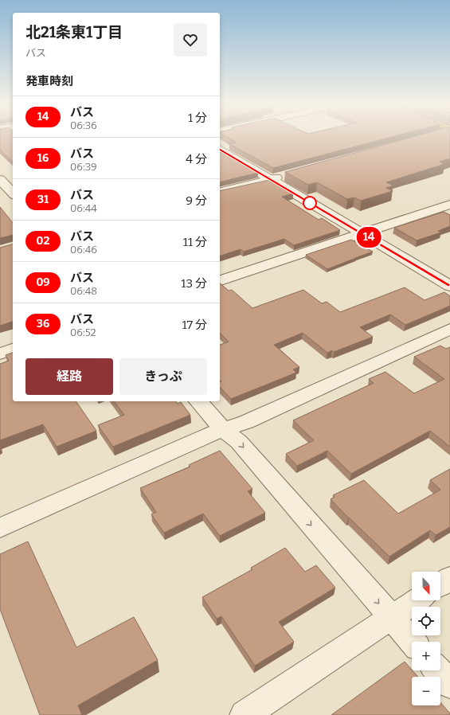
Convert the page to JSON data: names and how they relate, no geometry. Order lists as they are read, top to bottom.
{
  "lines": ["bus line 14"],
  "north": "bottom",
  "page": {
    "on_map": "14",
    "heading": [
      ["北21条東1丁目", "バス"],
      "発車時刻"
    ],
    "list": [
      {
        "mark": "14",
        "name": "バス",
        "note": "06:36",
        "value": "1 分"
      },
      {
        "mark": "16",
        "name": "バス",
        "note": "06:39",
        "value": "4 分"
      },
      {
        "mark": "31",
        "name": "バス",
        "note": "06:44",
        "value": "9 分"
      },
      {
        "mark": "02",
        "name": "バス",
        "note": "06:46",
        "value": "11 分"
      },
      {
        "mark": "09",
        "name": "バス",
        "note": "06:48",
        "value": "13 分"
      },
      {
        "mark": "36",
        "name": "バス",
        "note": "06:52",
        "value": "17 分"
      }
    ],
    "buttons": ["経路", "きっぷ"],
    "map_buttons": ["+", "−"]
  }
}
